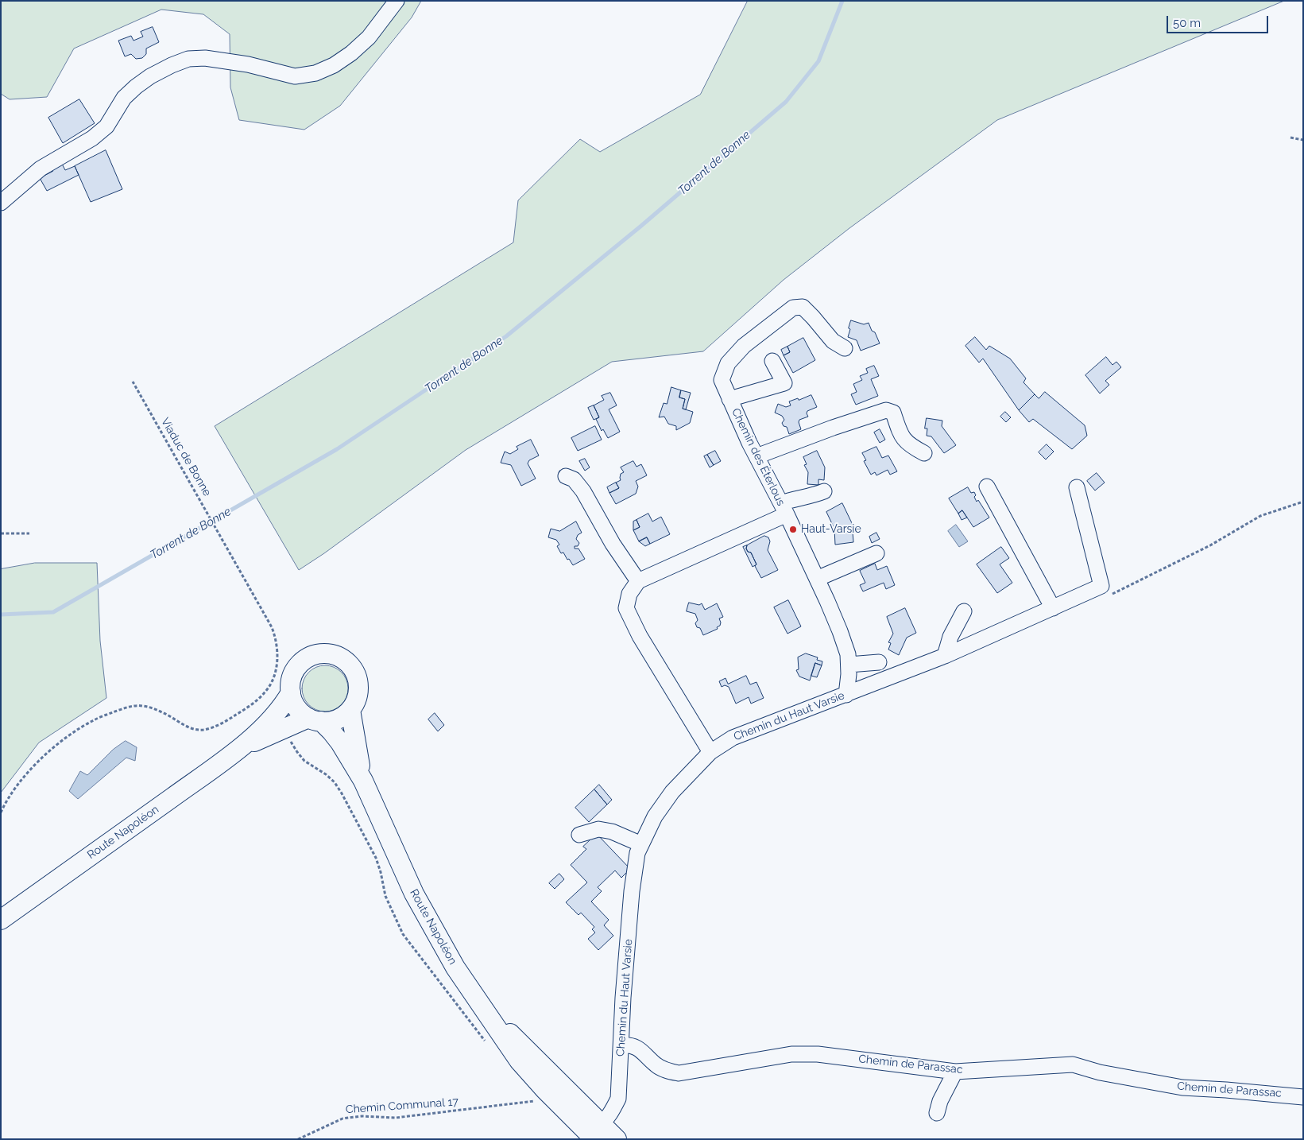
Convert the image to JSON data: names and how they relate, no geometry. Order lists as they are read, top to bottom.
{
  "streets": {
    "main road": ["Route Napoléon"],
    "street": ["Chemin des Éterlous", "Chemin du Haut Varsie", "Chemin de Parassac"],
    "path": ["Viaduc de Bonne", "Chemin Communal 17"]
  },
  "crossings": [
    ["Chemin des Éterlous", "Chemin du Haut Varsie"],
    ["Chemin du Haut Varsie", "Chemin de Parassac"]
  ],
  "water": ["Torrent de Bonne"],
  "places": ["Haut-Varsie"],
  "scale_bar": "50 m"
}
